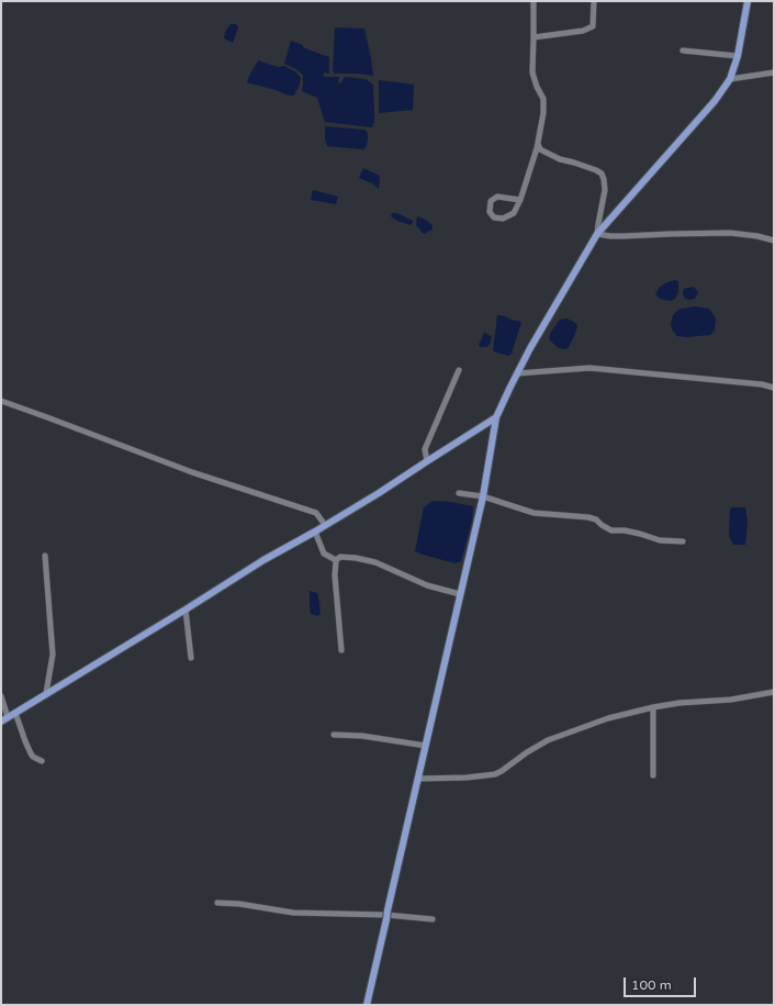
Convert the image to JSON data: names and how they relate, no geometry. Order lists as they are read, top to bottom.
{
  "scale_bar": "100 m"
}
